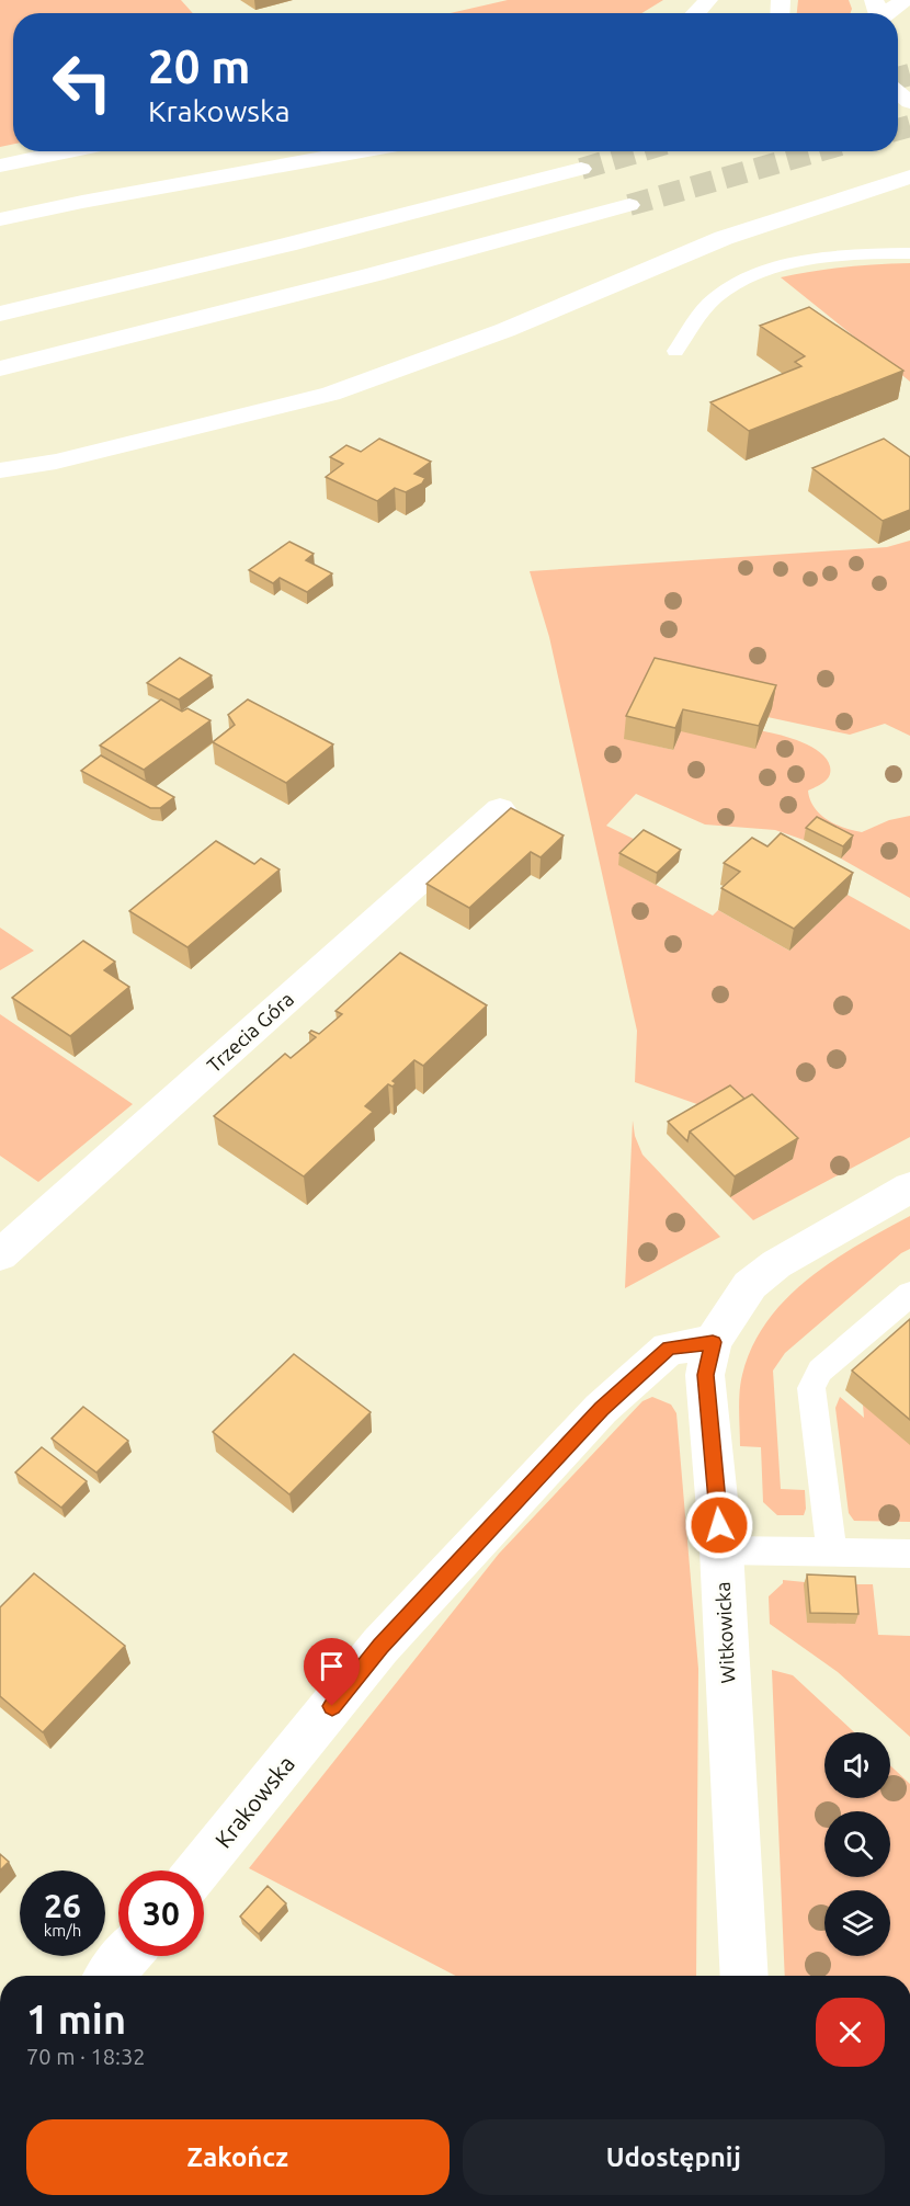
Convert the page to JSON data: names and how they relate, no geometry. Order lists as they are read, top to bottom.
{
  "streets": {
    "main road": ["Trzecia Góra", "Witkowicka", "Krakowska"]
  },
  "crossings": [
    ["Witkowicka", "Krakowska"]
  ],
  "page": {
    "turn": ["20 m", "Krakowska"],
    "speed": "26 km/h",
    "limit": "30",
    "heading": ["1 min", "70 m · 18:32"],
    "buttons": ["Zakończ", "Udostępnij"]
  }
}
